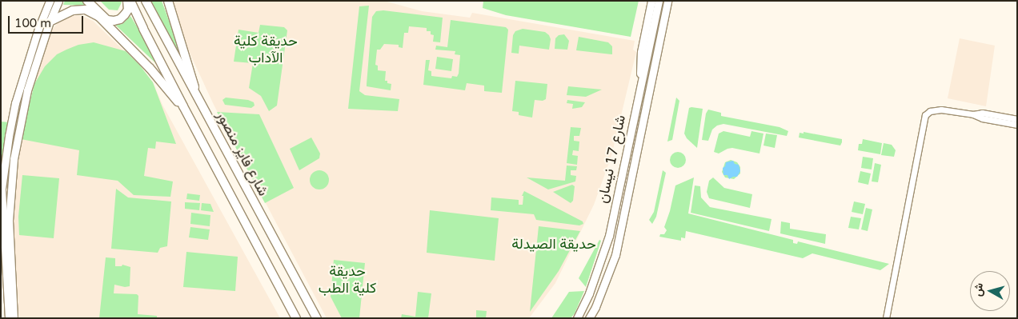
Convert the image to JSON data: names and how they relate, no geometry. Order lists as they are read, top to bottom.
{
  "streets": {
    "highway": ["شارع فايز منصور"],
    "main road": ["شارع 17 نيسان"]
  },
  "parks": ["حديقة كلية الآداب", "حديقة الصيدلة", "حديقة كلية الطب"],
  "scale_bar": "100 m",
  "north": "left"
}
